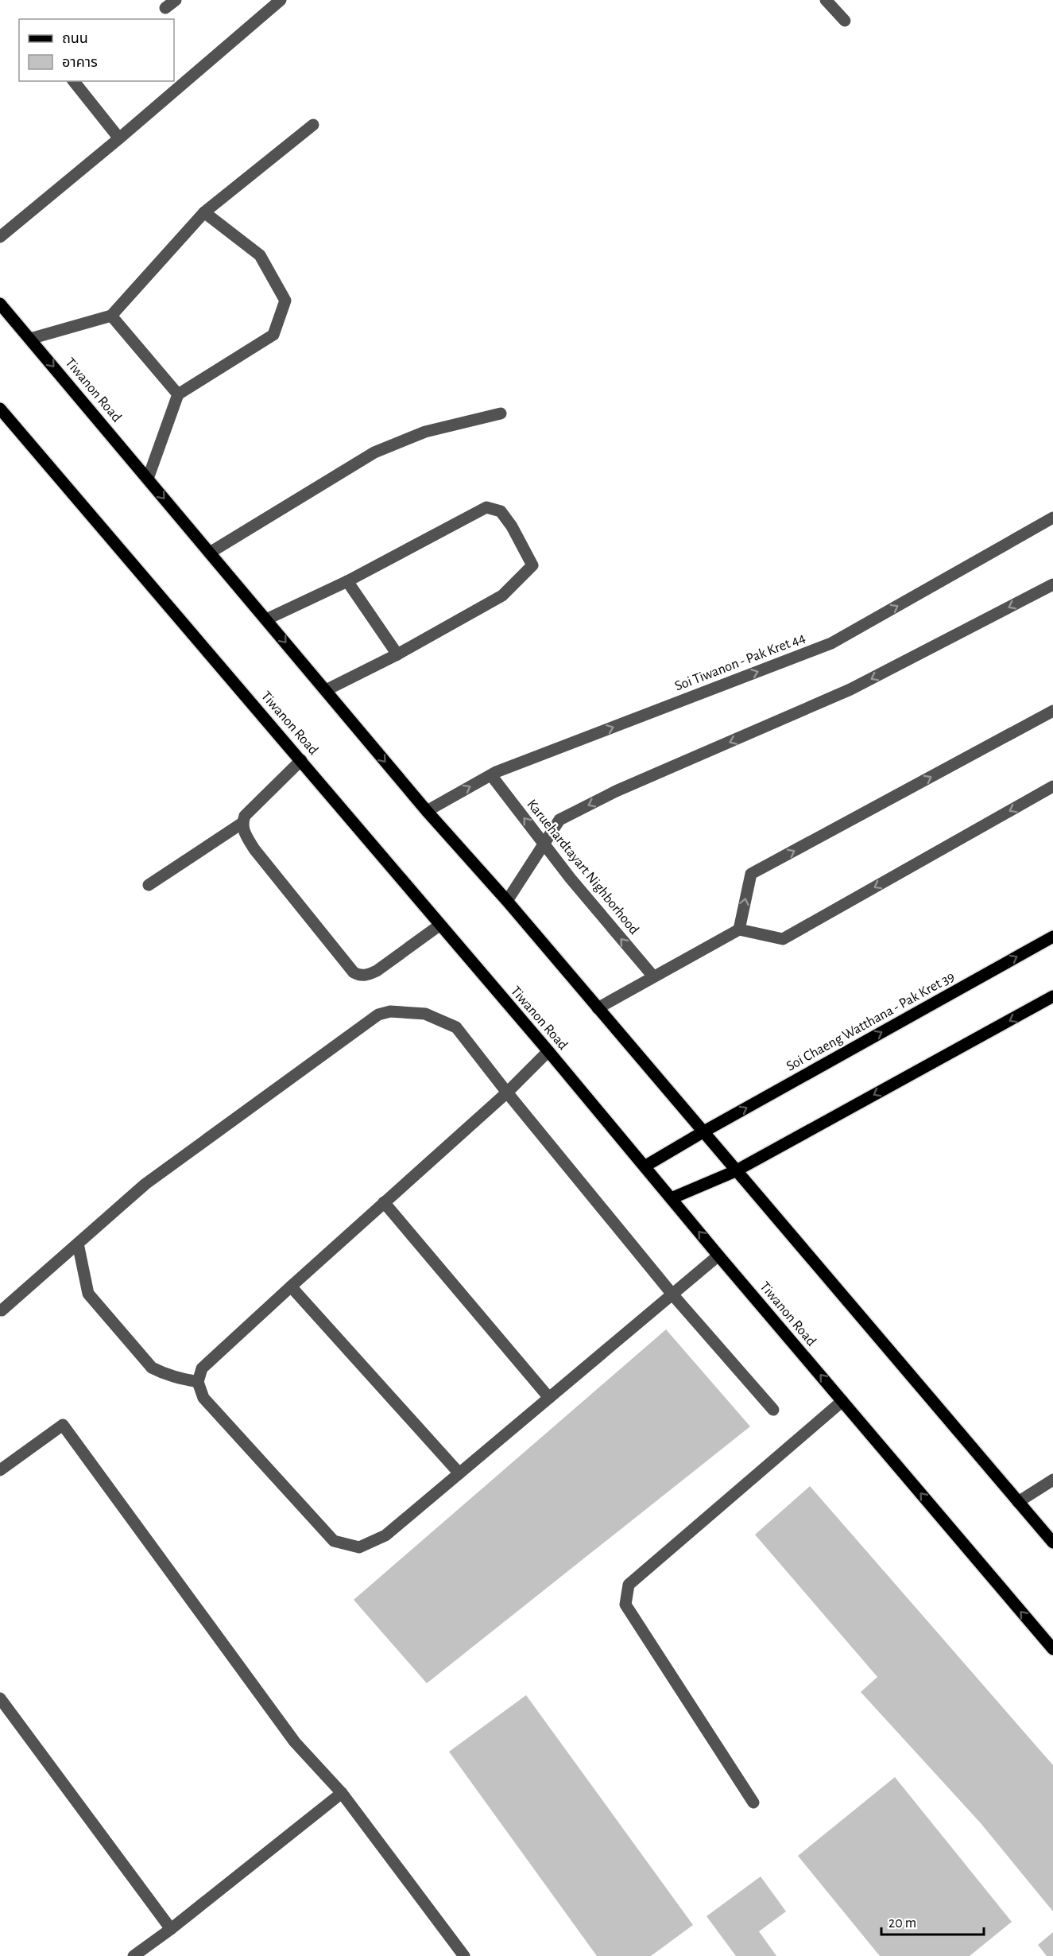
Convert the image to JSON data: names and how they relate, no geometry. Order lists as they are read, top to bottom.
{
  "streets": {
    "main road": ["Tiwanon Road", "Soi Chaeng Watthana - Pak Kret 39"],
    "street": ["Soi Tiwanon - Pak Kret 44", "Karuehardtayart Nighborhood"]
  },
  "crossings": [
    ["Tiwanon Road", "Soi Tiwanon - Pak Kret 44"],
    ["Tiwanon Road", "Soi Chaeng Watthana - Pak Kret 39"],
    ["Soi Tiwanon - Pak Kret 44", "Karuehardtayart Nighborhood"]
  ],
  "one_way": ["Karuehardtayart Nighborhood"],
  "legend": ["ถนน", "อาคาร"],
  "scale_bar": "20 m"
}
